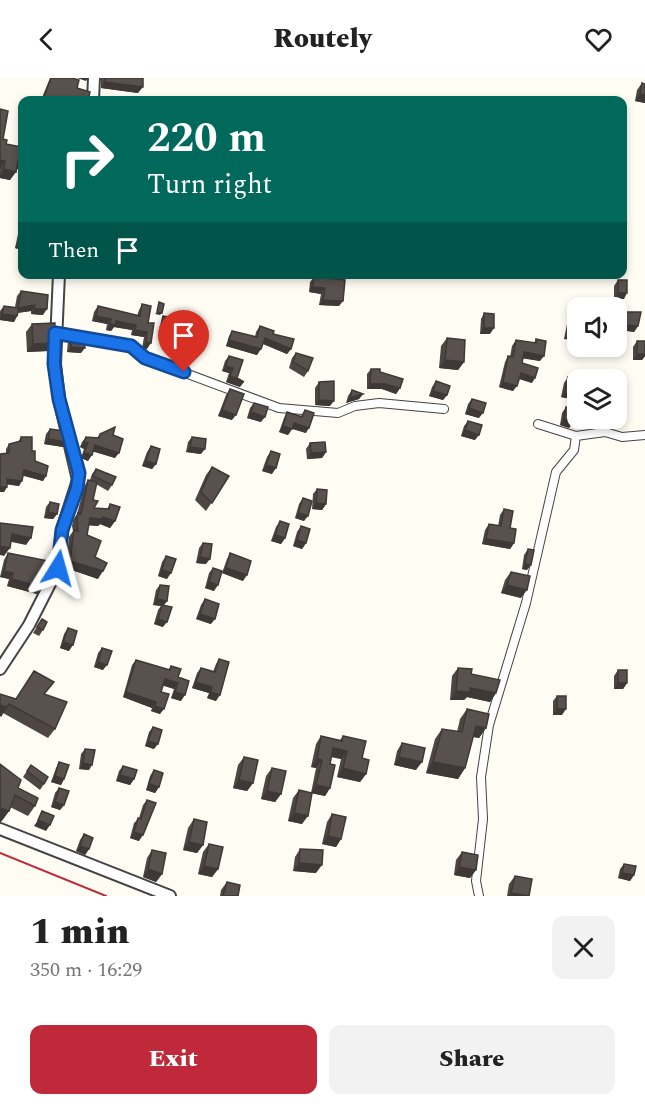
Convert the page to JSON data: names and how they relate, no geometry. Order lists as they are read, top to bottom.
{
  "page": {
    "header": "Routely",
    "turn": ["220 m", "Turn right"],
    "then": "Then",
    "heading": ["1 min", "350 m · 16:29"],
    "buttons": ["Exit", "Share"]
  }
}
